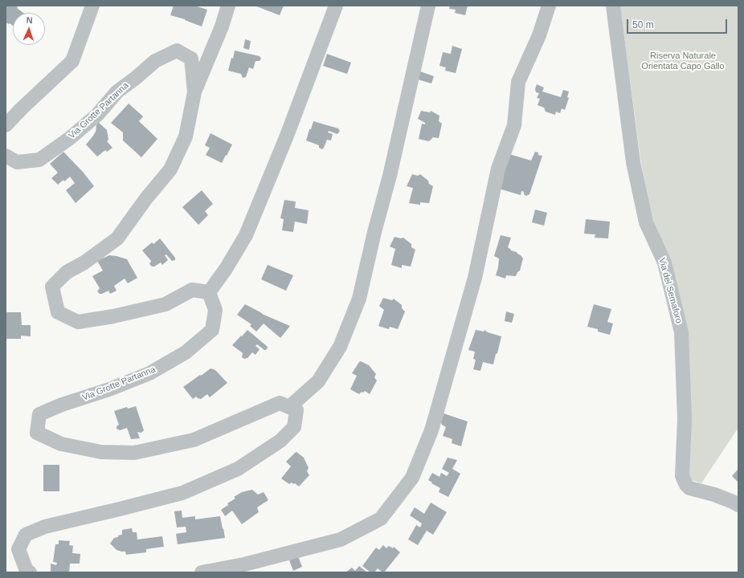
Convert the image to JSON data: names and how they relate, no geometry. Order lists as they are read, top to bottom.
{
  "streets": {
    "street": ["Via Grotte Partanna", "Via del Semaforo"]
  },
  "parks": ["Riserva Naturale Orientata Capo Gallo"],
  "scale_bar": "50 m",
  "north": "top"
}
